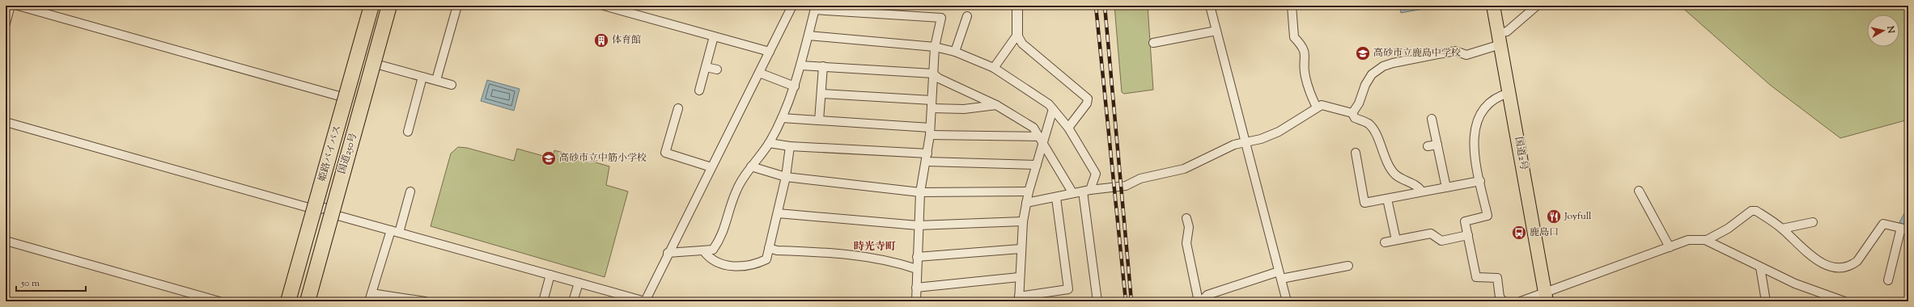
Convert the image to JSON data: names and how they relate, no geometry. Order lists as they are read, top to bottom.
{
  "streets": {
    "highway": ["姫路バイパス", "国道250号", "国道2号"]
  },
  "districts": ["時光寺町"],
  "places": {
    "building": ["体育館"],
    "school or university": ["高砂市立鹿島中学校", "高砂市立中筋小学校"],
    "restaurant": ["Joyfull"],
    "bus stop": ["鹿島口"]
  },
  "scale_bar": "50 m",
  "north": "right"
}
